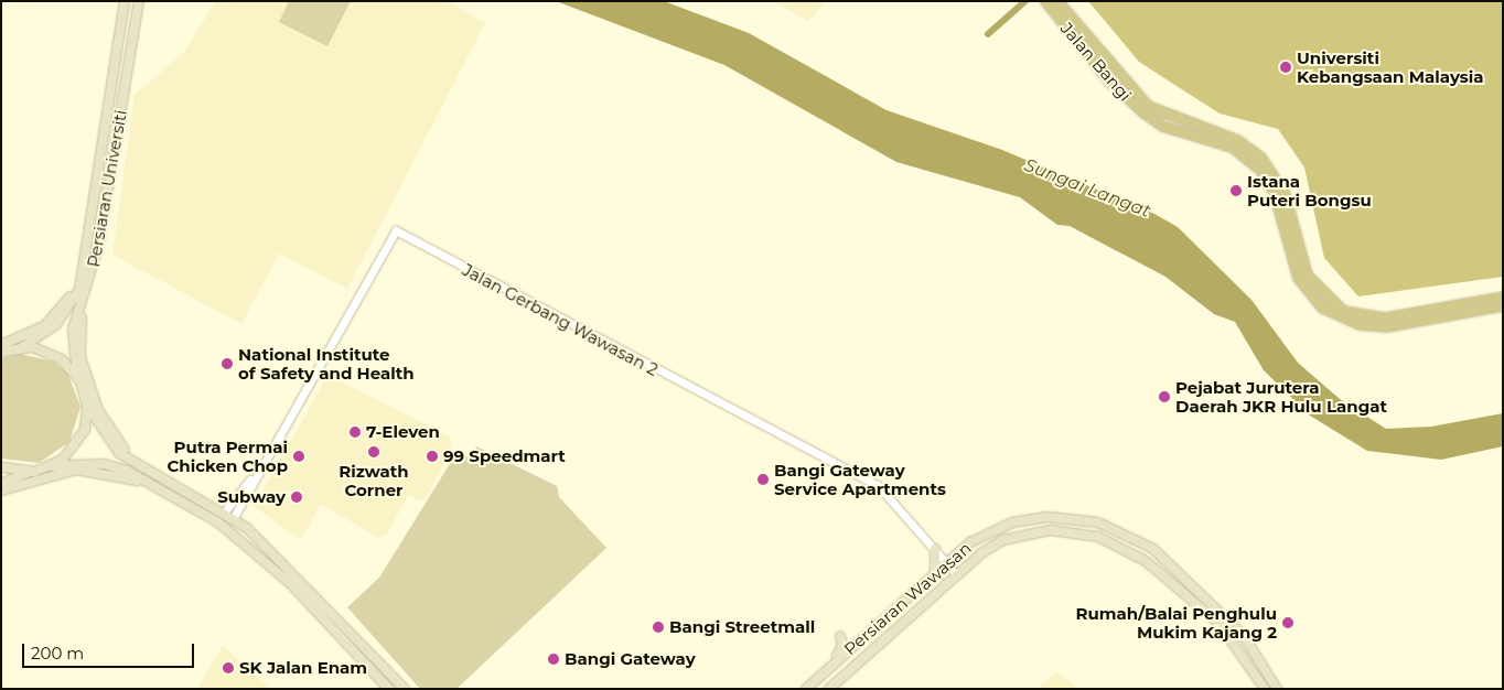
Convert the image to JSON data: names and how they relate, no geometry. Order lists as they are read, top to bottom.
{
  "streets": {
    "main road": ["Jalan Bangi", "Persiaran Universiti", "Persiaran Wawasan"],
    "street": ["Jalan Gerbang Wawasan 2"]
  },
  "crossings": [
    ["Jalan Gerbang Wawasan 2", "Persiaran Wawasan"]
  ],
  "water": ["Sungai Langat"],
  "places": [
    "Universiti Kebangsaan Malaysia",
    "Istana Puteri Bongsu",
    "National Institute of Safety and Health",
    "Pejabat Jurutera Daerah JKR Hulu Langat",
    "7-Eleven",
    "Rizwath Corner",
    "Putra Permai Chicken Chop",
    "99 Speedmart",
    "Bangi Gateway Service Apartments",
    "Subway",
    "Rumah/Balai Penghulu Mukim Kajang 2",
    "Bangi Streetmall",
    "Bangi Gateway",
    "SK Jalan Enam"
  ],
  "scale_bar": "200 m"
}
